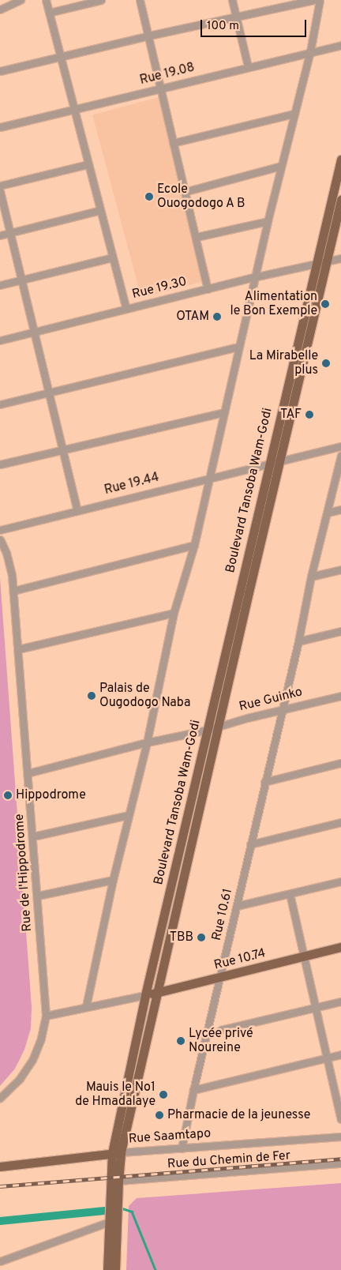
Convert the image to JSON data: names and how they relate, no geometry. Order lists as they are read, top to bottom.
{
  "streets": {
    "main road": ["Boulevard Tansoba Wam-Godi", "Rue 10.74", "Rue Saamtapo"],
    "street": [
      "Rue 19.08",
      "Rue 19.30",
      "Rue 19.44",
      "Rue Guinko",
      "Rue de l'Hippodrome",
      "Rue 10.61",
      "Rue du Chemin de Fer"
    ]
  },
  "crossings": [
    ["Rue 19.30", "Boulevard Tansoba Wam-Godi"],
    ["Rue 19.44", "Boulevard Tansoba Wam-Godi"],
    ["Boulevard Tansoba Wam-Godi", "Rue Guinko"],
    ["Boulevard Tansoba Wam-Godi", "Rue 10.74"],
    ["Boulevard Tansoba Wam-Godi", "Rue Saamtapo"],
    ["Boulevard Tansoba Wam-Godi", "Rue du Chemin de Fer"],
    ["Rue Guinko", "Rue de l'Hippodrome"],
    ["Rue Guinko", "Rue 10.61"],
    ["Rue 10.61", "Rue 10.74"],
    ["Rue 10.61", "Rue Saamtapo"]
  ],
  "places": [
    "Ecole Ouogodogo A B",
    "Alimentation le Bon Exemple",
    "OTAM",
    "La Mirabelle plus",
    "TAF",
    "Palais de Ougodogo Naba",
    "Hippodrome",
    "TBB",
    "Lycée privé Noureine",
    "Mauis le No1 de Hmadalaye",
    "Pharmacie de la jeunesse"
  ],
  "scale_bar": "100 m"
}
